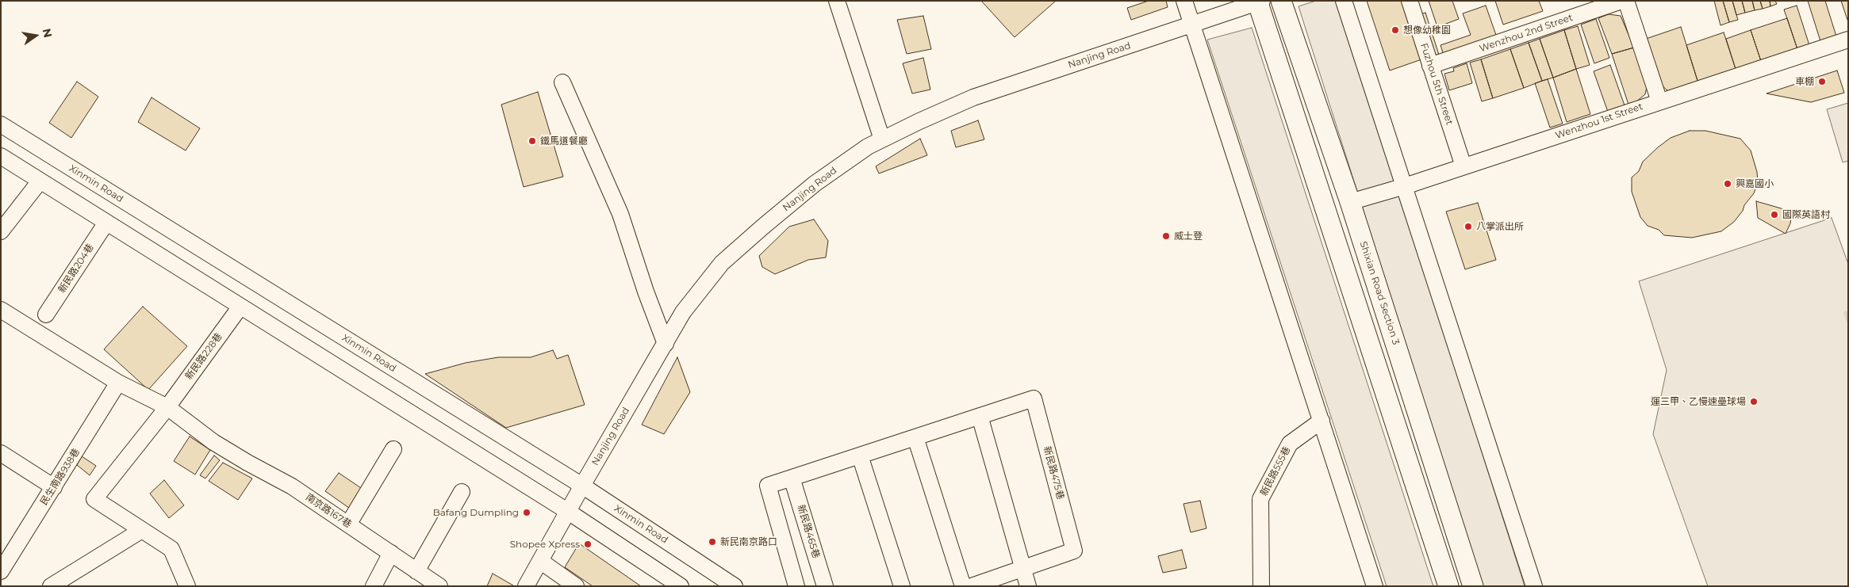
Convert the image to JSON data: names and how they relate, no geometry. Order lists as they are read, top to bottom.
{
  "streets": {
    "main road": ["Shixian Road Section 3"],
    "street": [
      "Wenzhou 2nd Street",
      "Nanjing Road",
      "Fuzhou 5th Street",
      "Wenzhou 1st Street",
      "Xinmin Road",
      "新民路204巷",
      "新民路228巷",
      "新民路555巷",
      "新民路475巷",
      "民生南路938巷",
      "南京路167巷",
      "新民路465巷"
    ]
  },
  "crossings": [
    ["Wenzhou 2nd Street", "Fuzhou 5th Street"],
    ["Nanjing Road", "Xinmin Road"],
    ["Fuzhou 5th Street", "Wenzhou 1st Street"],
    ["Wenzhou 1st Street", "Shixian Road Section 3"],
    ["新民路228巷", "南京路167巷"],
    ["新民路475巷", "新民路465巷"]
  ],
  "places": [
    "想像幼稚園",
    "車棚",
    "鐵馬道餐廳",
    "興嘉國小",
    "國際英語村",
    "八掌派出所",
    "威士登",
    "運三甲、乙慢速壘球場",
    "Bafang Dumpling",
    "新民南京路口",
    "Shopee Xpress"
  ],
  "north": "right"
}
